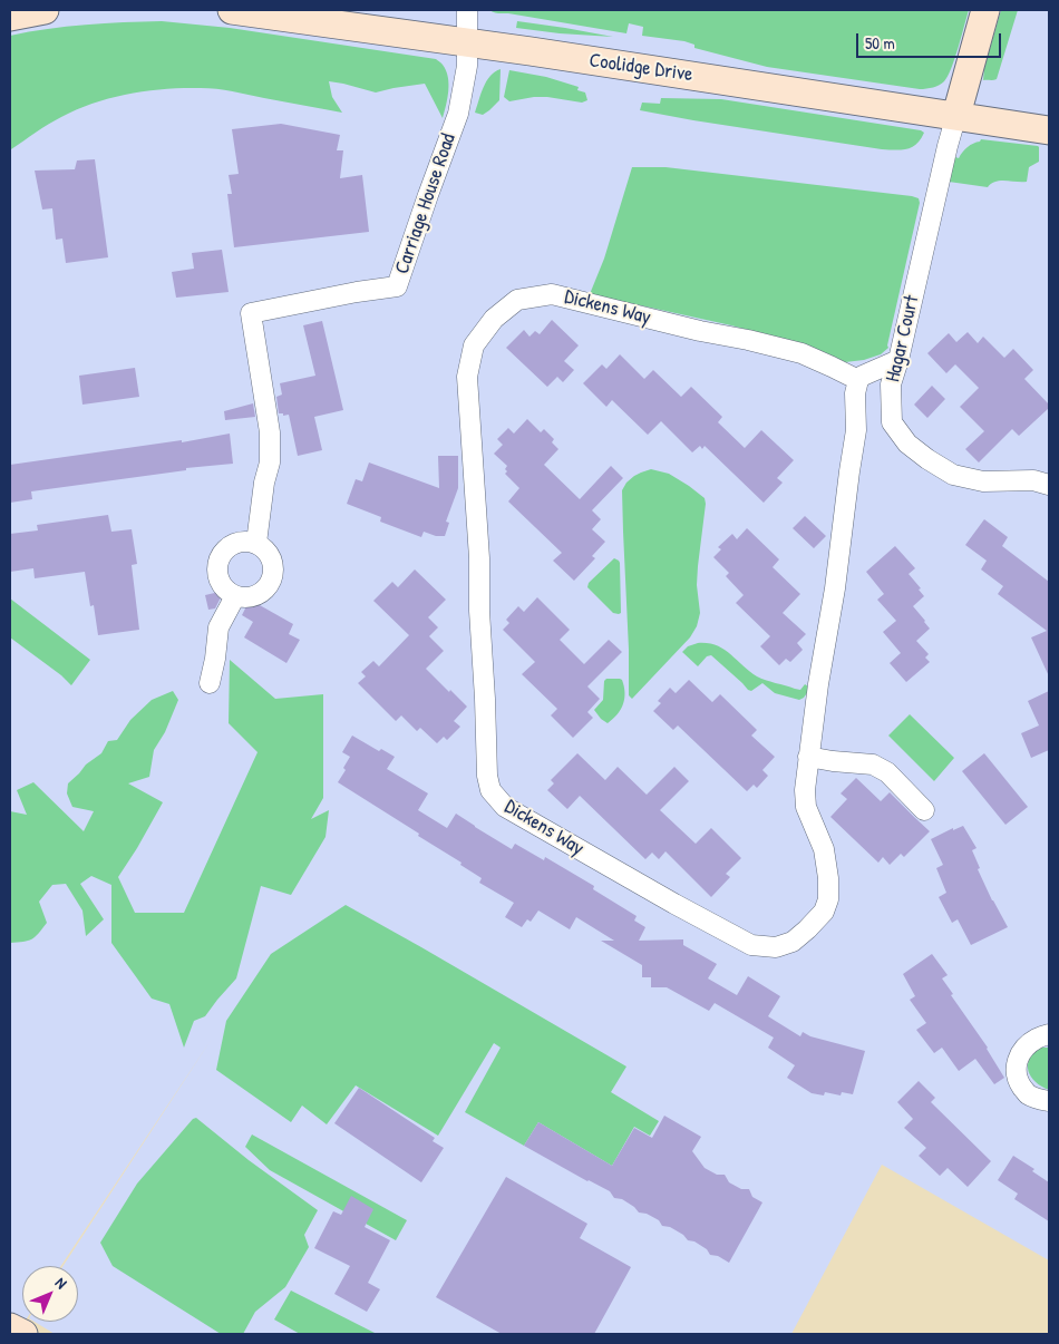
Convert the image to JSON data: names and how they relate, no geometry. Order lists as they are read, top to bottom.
{
  "streets": {
    "main road": ["Coolidge Drive"],
    "street": ["Carriage House Road", "Dickens Way", "Hagar Court"]
  },
  "crossings": [
    ["Coolidge Drive", "Carriage House Road"],
    ["Coolidge Drive", "Hagar Court"]
  ],
  "scale_bar": "50 m",
  "north": "top right"
}
